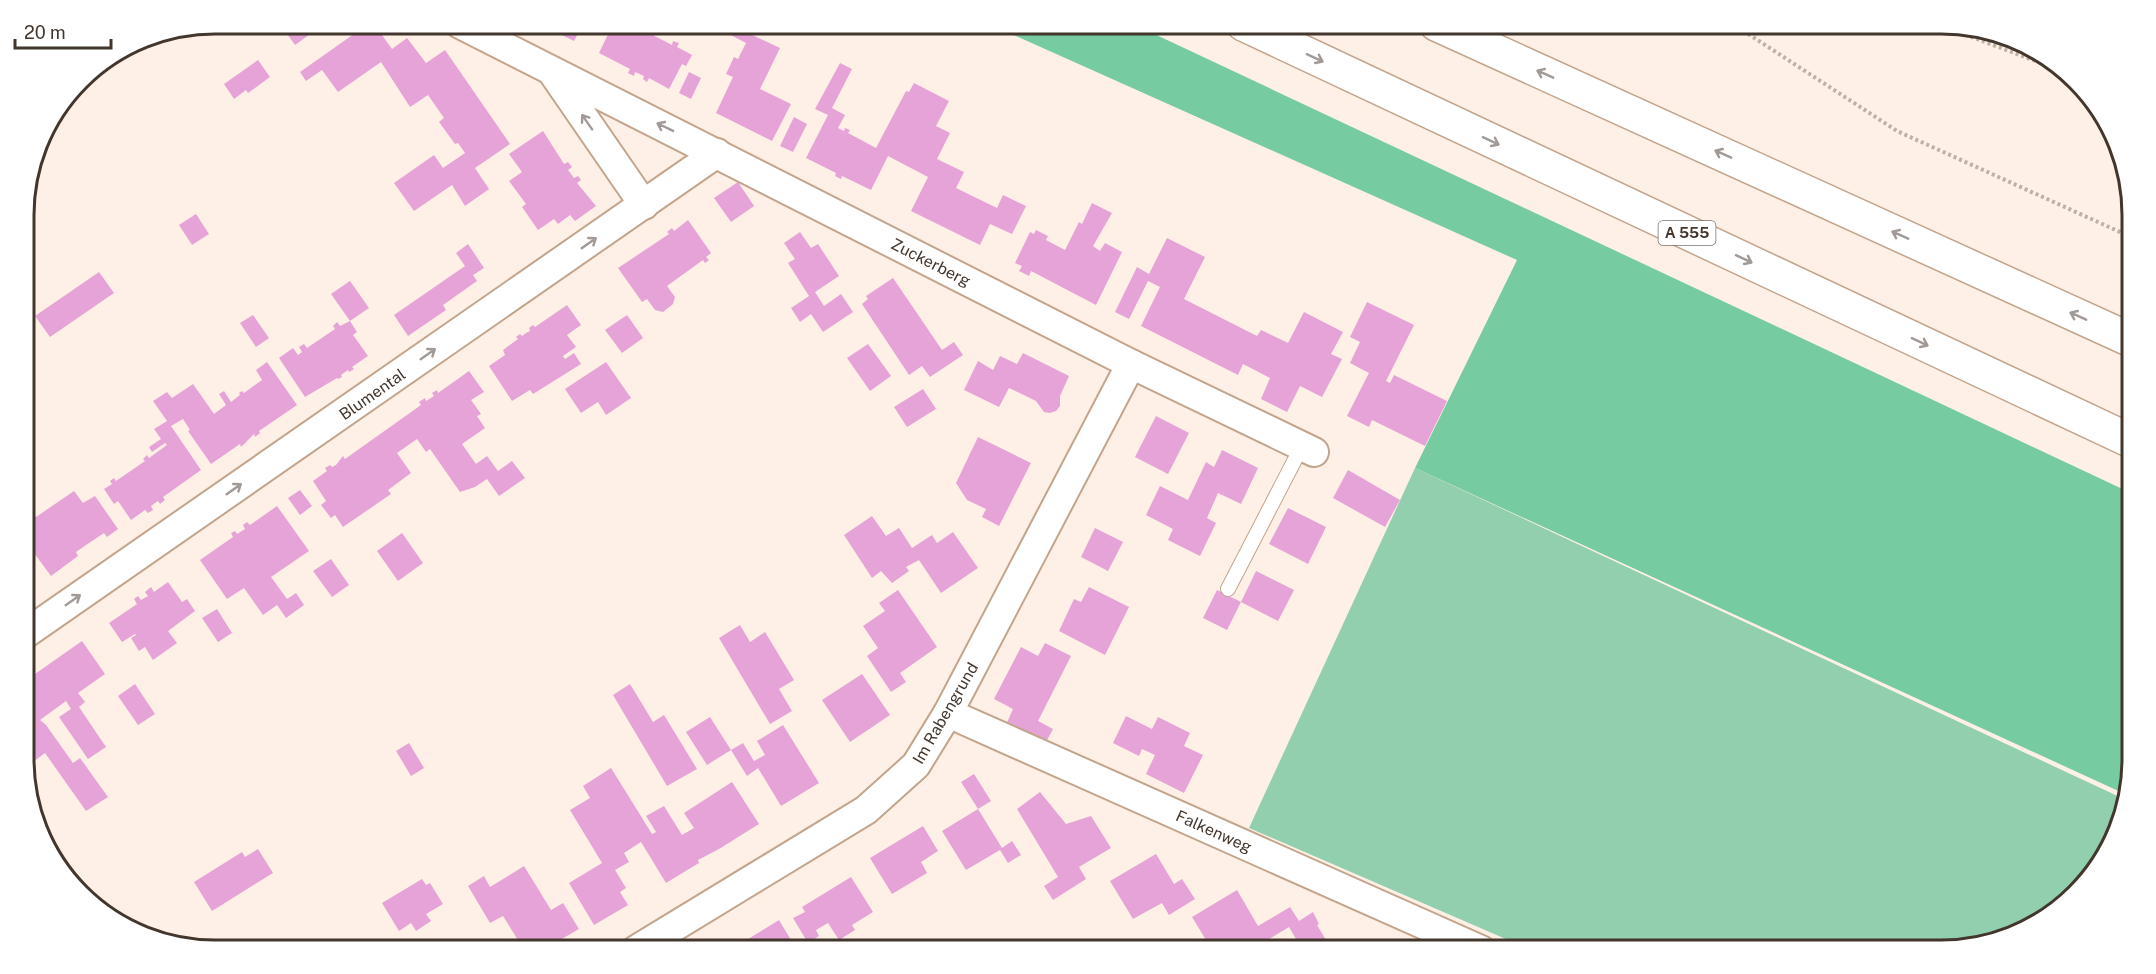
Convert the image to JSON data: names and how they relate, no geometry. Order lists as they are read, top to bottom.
{
  "streets": {
    "highway": ["A 555"],
    "street": [
      "Zuckerberg",
      "Blumental",
      "Im Rabengrund",
      "Falkenweg"
    ]
  },
  "crossings": [
    ["Zuckerberg", "Blumental"],
    ["Zuckerberg", "Im Rabengrund"],
    ["Im Rabengrund", "Falkenweg"]
  ],
  "one_way": ["Blumental"],
  "scale_bar": "20 m"
}
